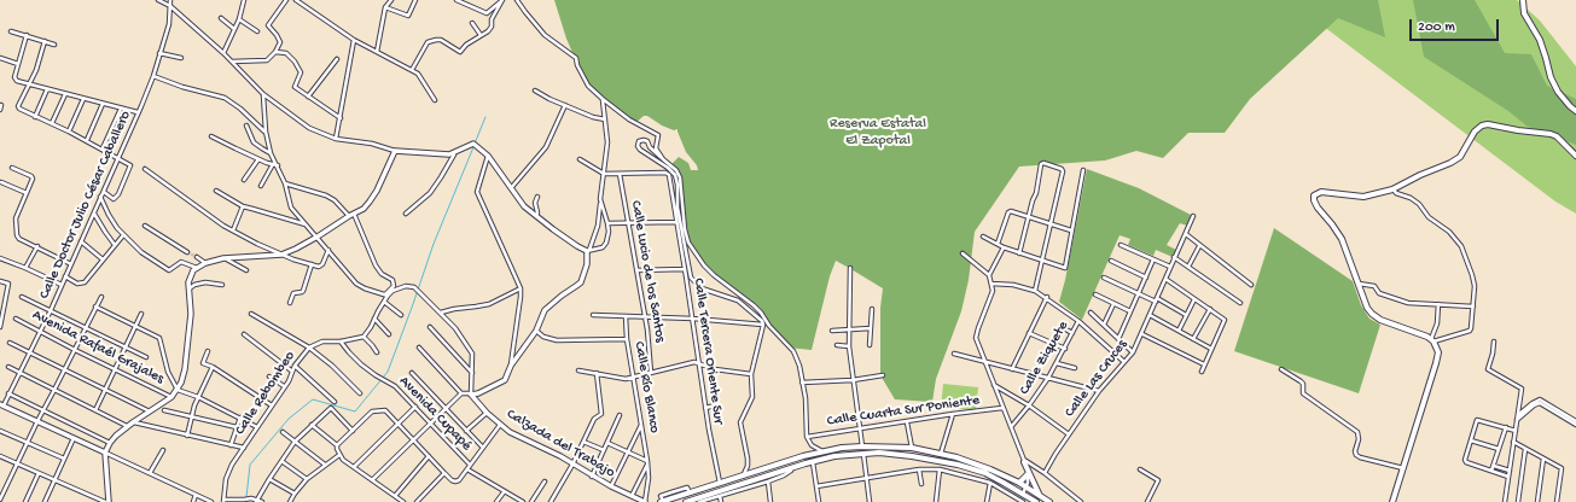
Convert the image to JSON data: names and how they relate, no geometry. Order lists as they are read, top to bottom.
{
  "streets": {
    "street": [
      "Calle Doctor Julio César Caballero",
      "Calle Lucio de los Santos",
      "Avenida Rafaél Grajales",
      "Calle Tercera Oriente Sur",
      "Calle Ziquete",
      "Calle Las Cruces",
      "Calle Río Blanco",
      "Calle Rebombeo",
      "Calle Cuarta Sur Poniente",
      "Avenida Cupapé",
      "Calzada del Trabajo"
    ]
  },
  "crossings": [
    ["Calle Doctor Julio César Caballero", "Avenida Rafaél Grajales"],
    ["Calle Lucio de los Santos", "Calle Tercera Oriente Sur"],
    ["Calle Río Blanco", "Calzada del Trabajo"],
    ["Calle Rebombeo", "Avenida Cupapé"]
  ],
  "parks": ["Reserva Estatal El Zapotal"],
  "scale_bar": "200 m"
}
